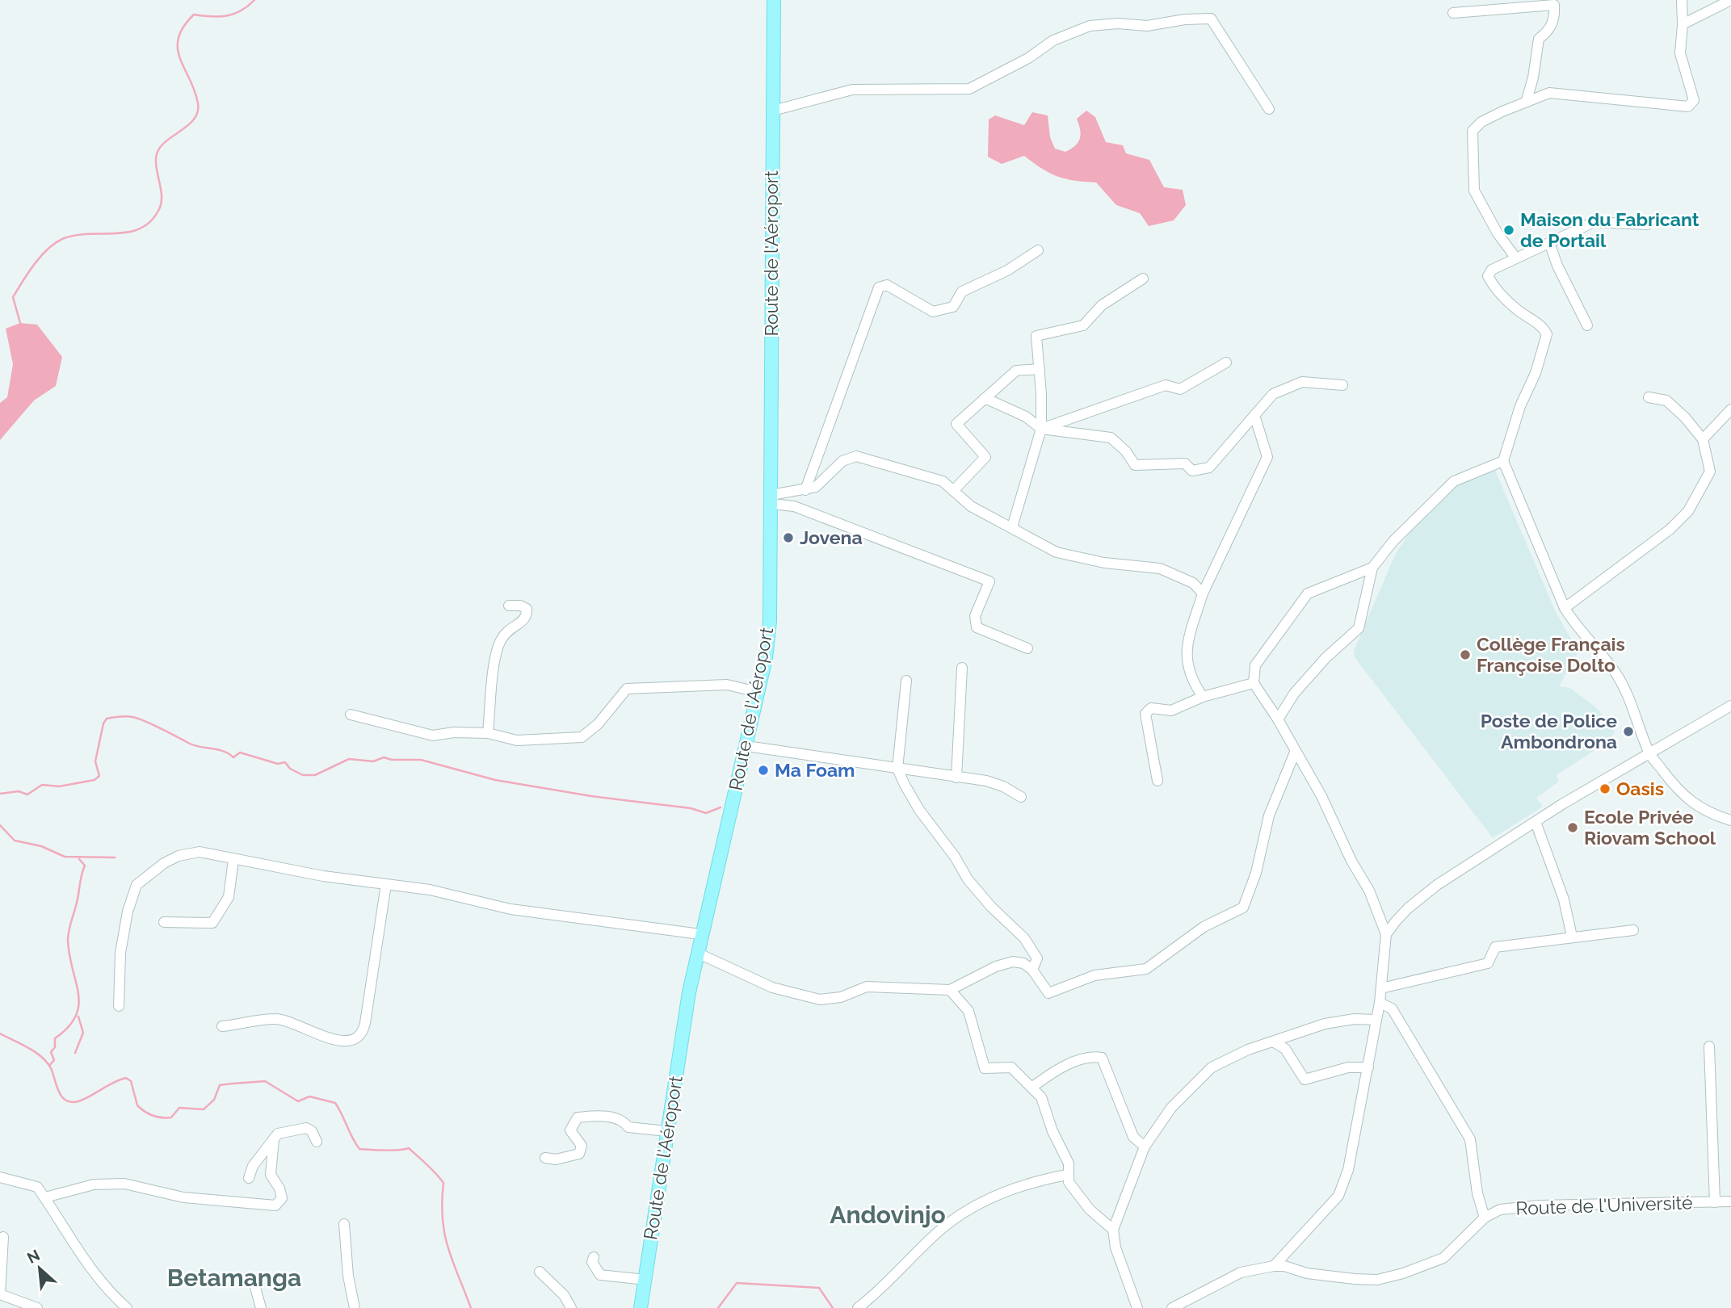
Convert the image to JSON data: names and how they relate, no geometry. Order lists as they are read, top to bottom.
{
  "streets": {
    "main road": ["Route de l'Aéroport"],
    "street": ["Route de l'Université"]
  },
  "districts": ["Andovinjo", "Betamanga"],
  "places": [
    "Maison du Fabricant de Portail",
    "Jovena",
    "Collège Français Françoise Dolto",
    "Poste de Police Ambondrona",
    "Ma Foam",
    "Oasis",
    "Ecole Privée Riovam School"
  ],
  "north": "top left"
}
